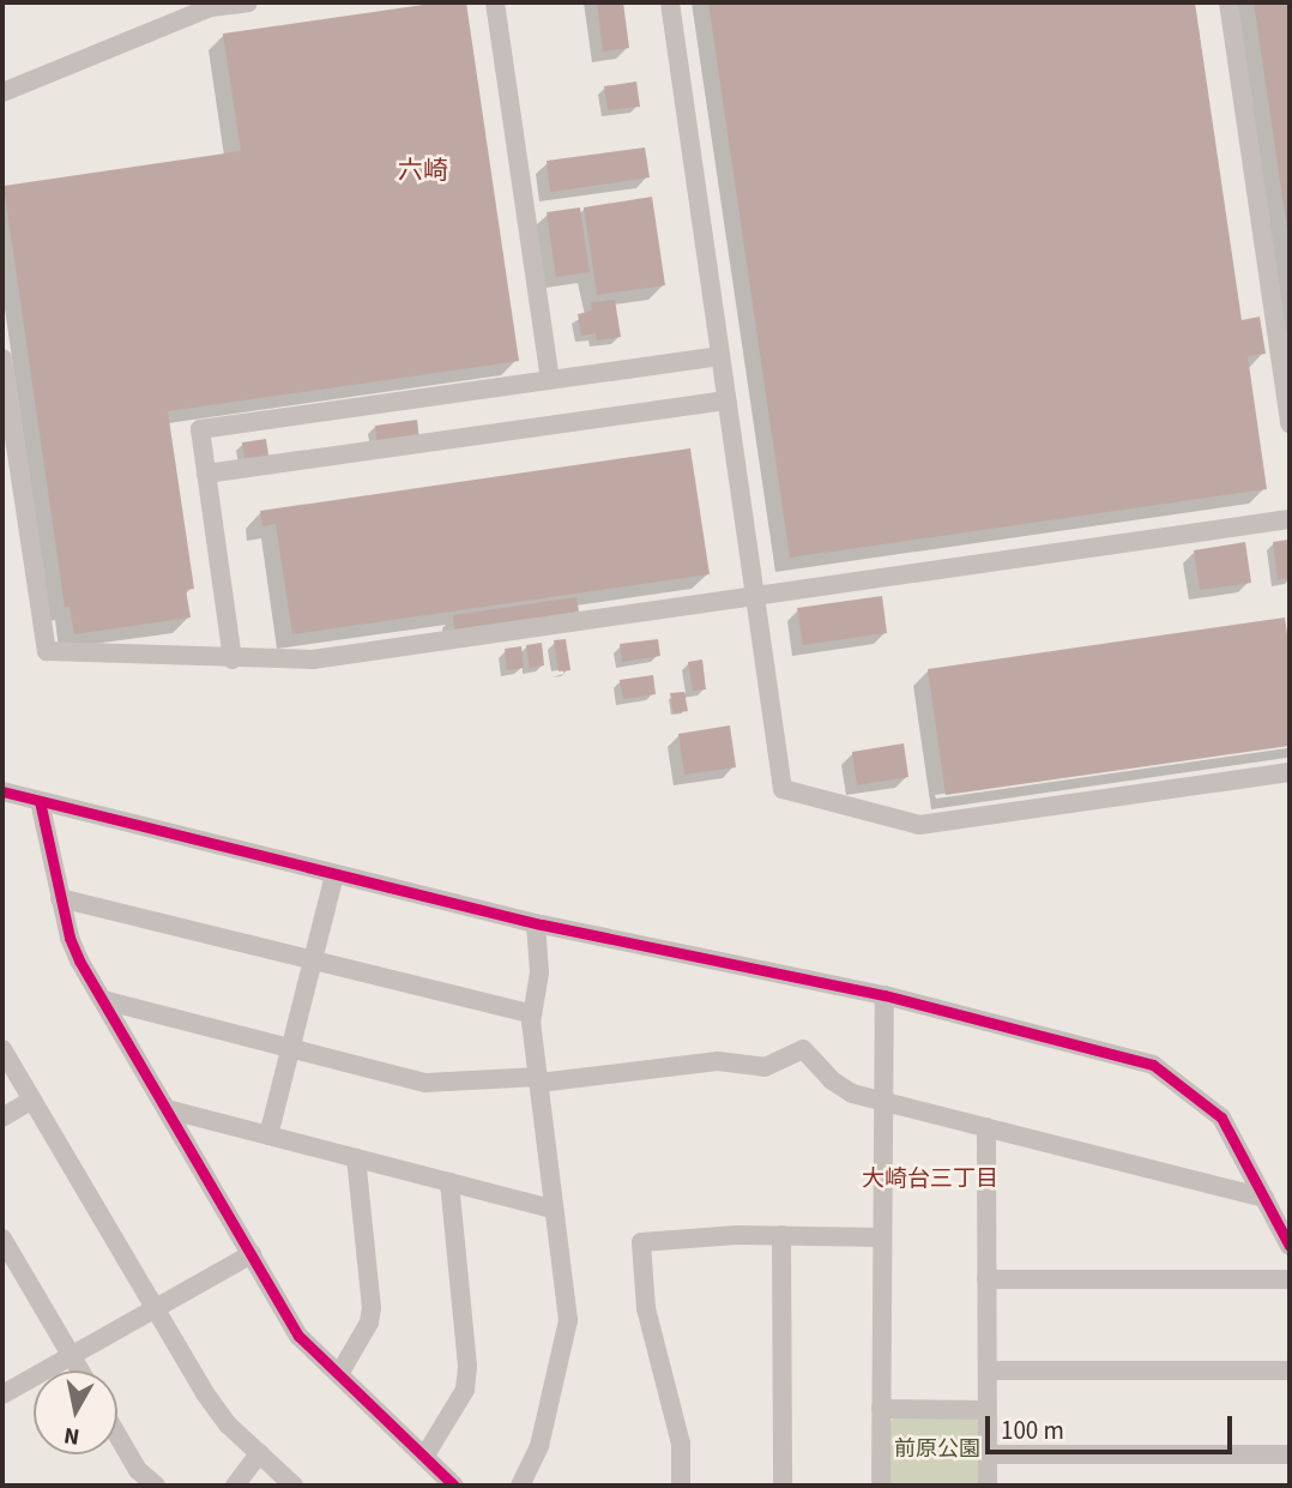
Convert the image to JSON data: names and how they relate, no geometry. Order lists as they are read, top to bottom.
{
  "districts": ["六崎", "大崎台三丁目"],
  "parks": ["前原公園"],
  "scale_bar": "100 m",
  "north": "bottom"
}
